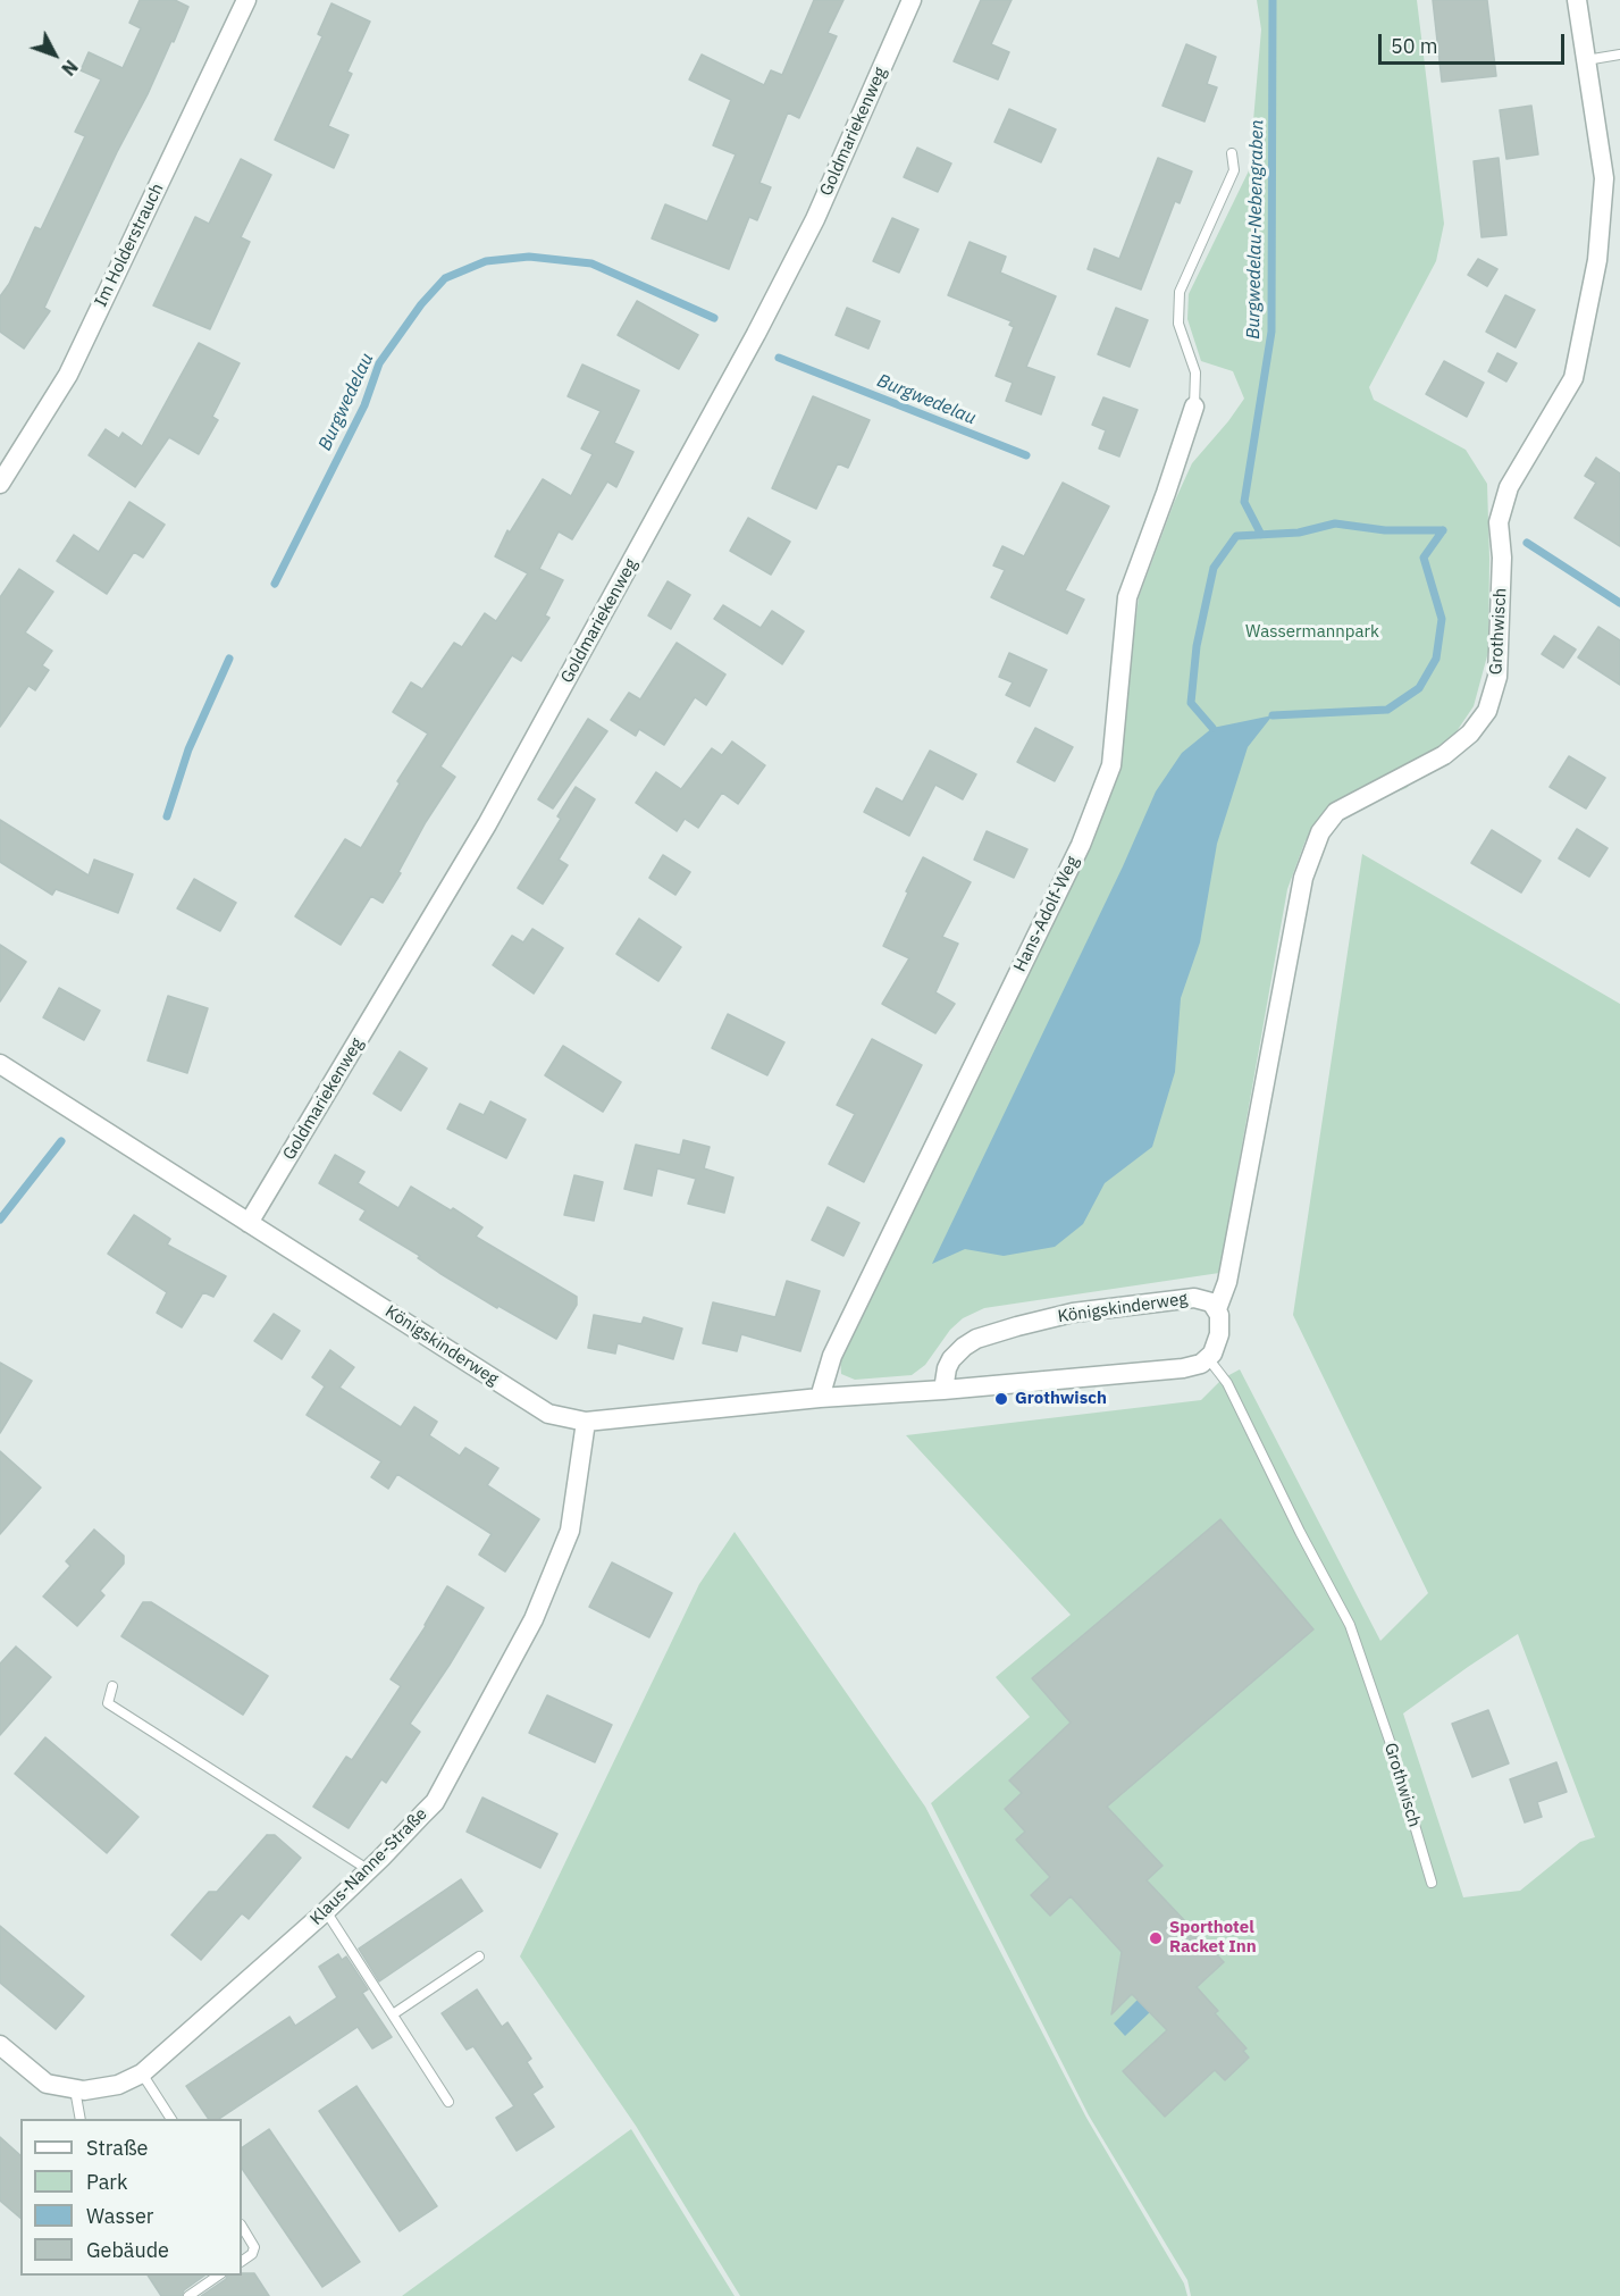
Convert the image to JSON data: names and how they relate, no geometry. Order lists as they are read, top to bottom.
{
  "streets": {
    "street": [
      "Goldmariekenweg",
      "Im Holderstrauch",
      "Grothwisch",
      "Hans-Adolf-Weg",
      "Königskinderweg",
      "Klaus-Nanne-Straße"
    ]
  },
  "crossings": [
    ["Goldmariekenweg", "Königskinderweg"],
    ["Grothwisch", "Königskinderweg"],
    ["Hans-Adolf-Weg", "Königskinderweg"],
    ["Königskinderweg", "Klaus-Nanne-Straße"]
  ],
  "water": ["Burgwedelau-Nebengraben", "Burgwedelau"],
  "parks": ["Wassermannpark"],
  "places": ["Grothwisch", "Sporthotel Racket Inn"],
  "legend": [
    "Straße",
    "Park",
    "Wasser",
    "Gebäude"
  ],
  "scale_bar": "50 m",
  "north": "bottom right"
}
